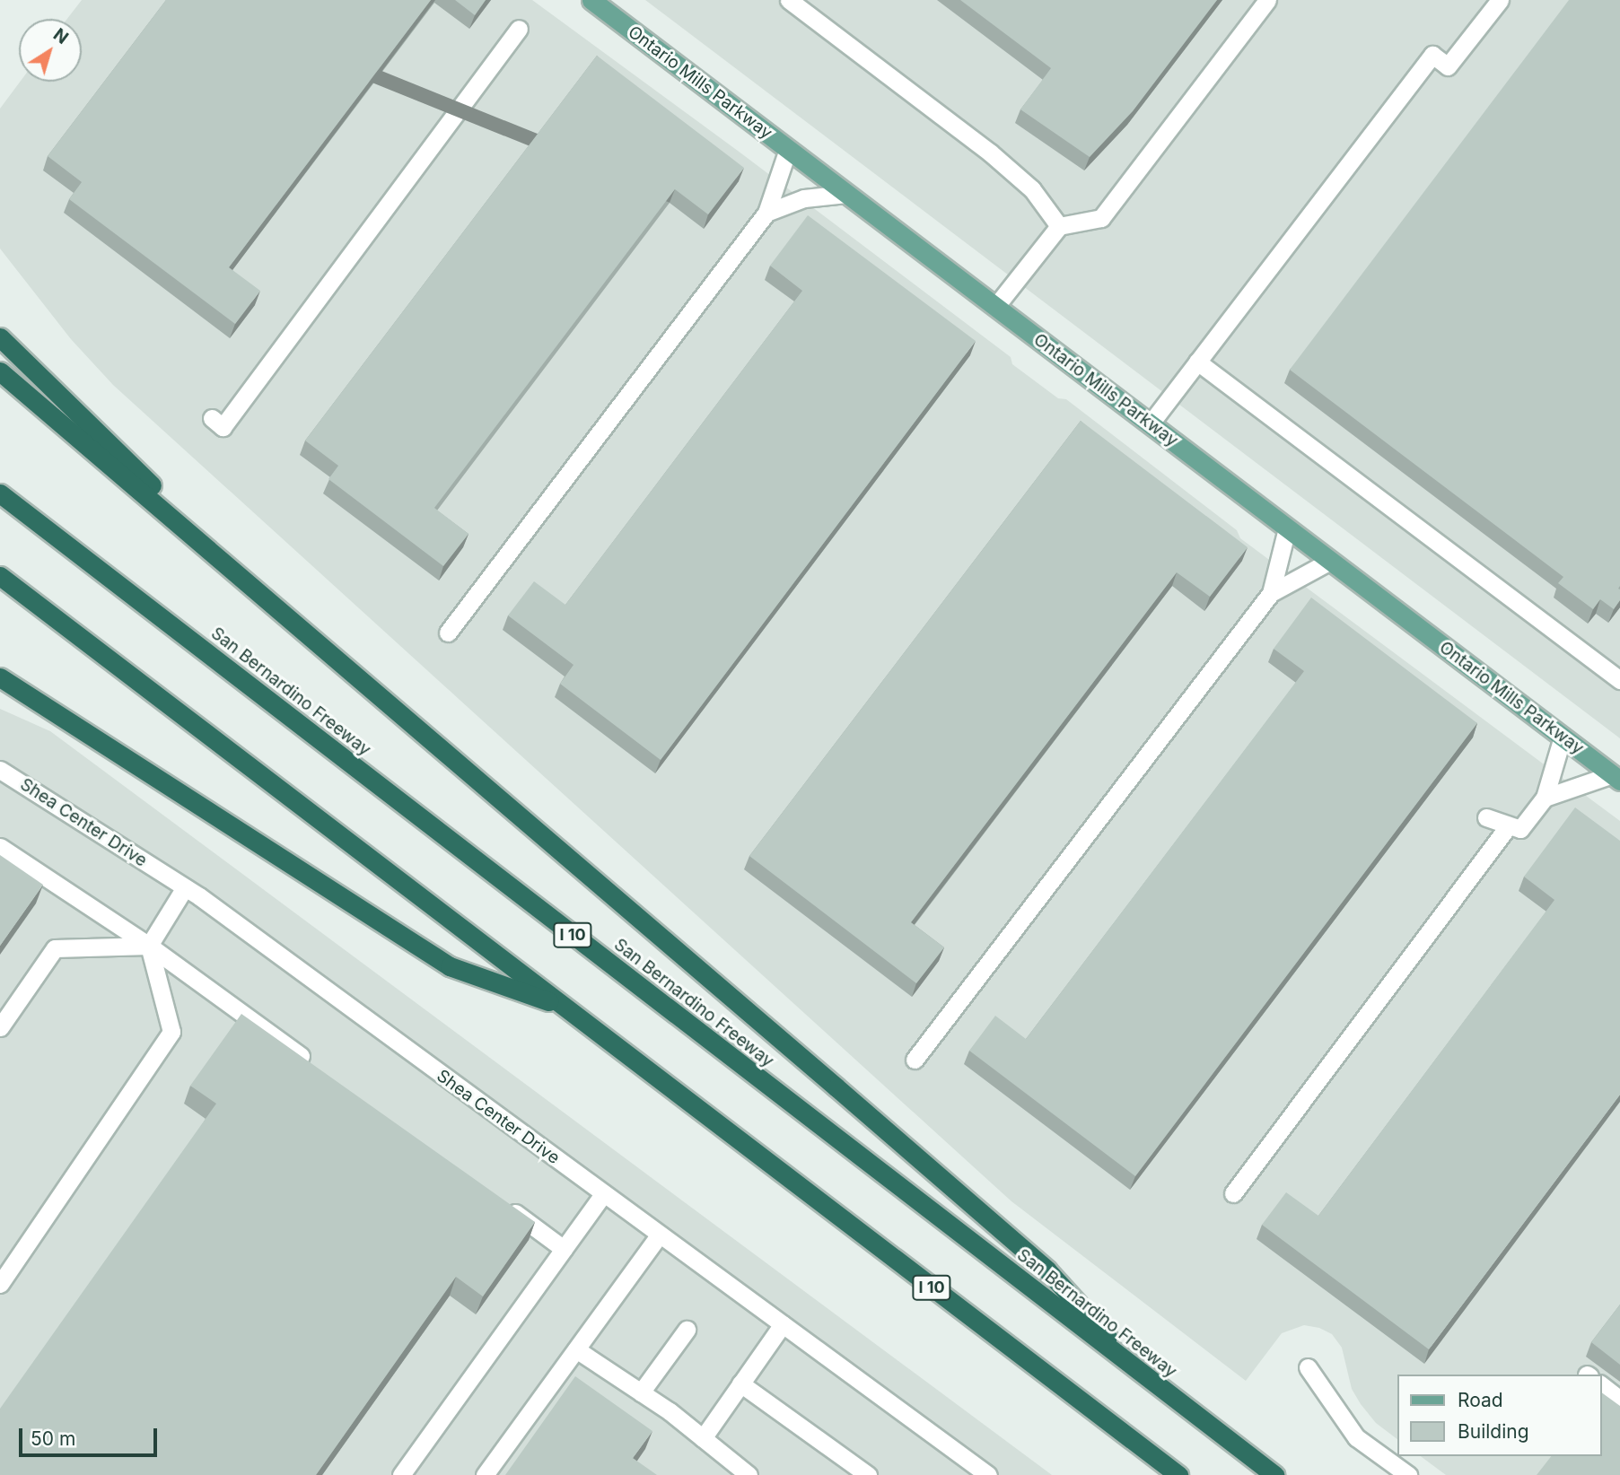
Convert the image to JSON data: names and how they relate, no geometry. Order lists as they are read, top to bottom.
{
  "streets": {
    "highway": ["San Bernardino Freeway", "I 10"],
    "main road": ["Ontario Mills Parkway"],
    "street": ["Shea Center Drive"]
  },
  "legend": ["Road", "Building"],
  "scale_bar": "50 m",
  "north": "top right"
}
